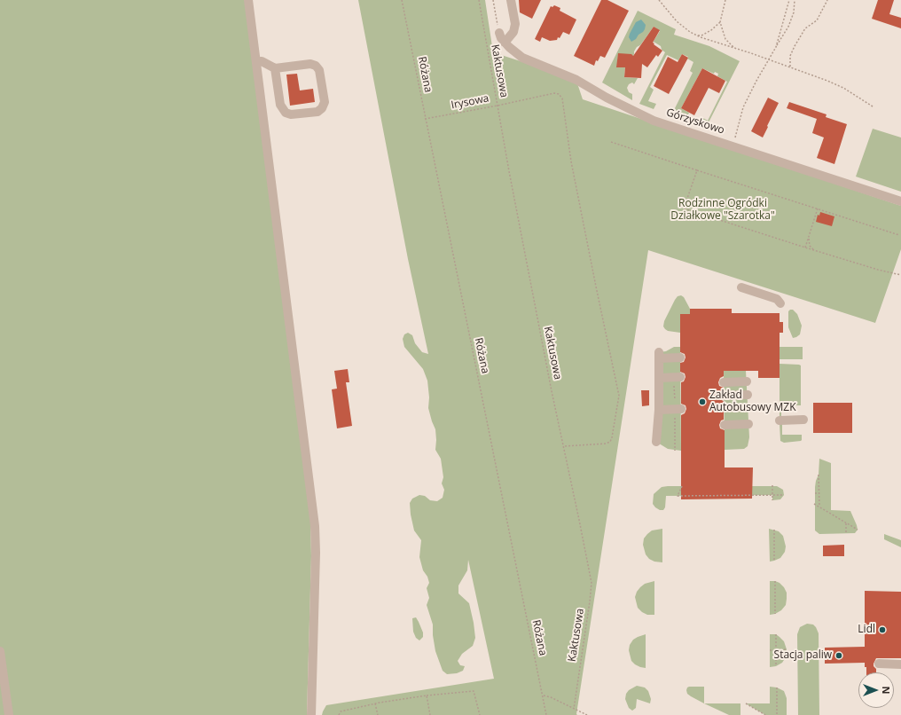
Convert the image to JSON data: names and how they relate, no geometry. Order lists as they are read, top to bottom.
{
  "streets": {
    "street": ["Górzyskowo"],
    "path": ["Kaktusowa", "Różana", "Irysowa"]
  },
  "crossings": [
    ["Kaktusowa", "Irysowa"],
    ["Różana", "Irysowa"]
  ],
  "parks": ["Rodzinne Ogródki Działkowe \"Szarotka\""],
  "places": ["Zakład Autobusowy MZK", "Lidl", "Stacja paliw"],
  "north": "right"
}
